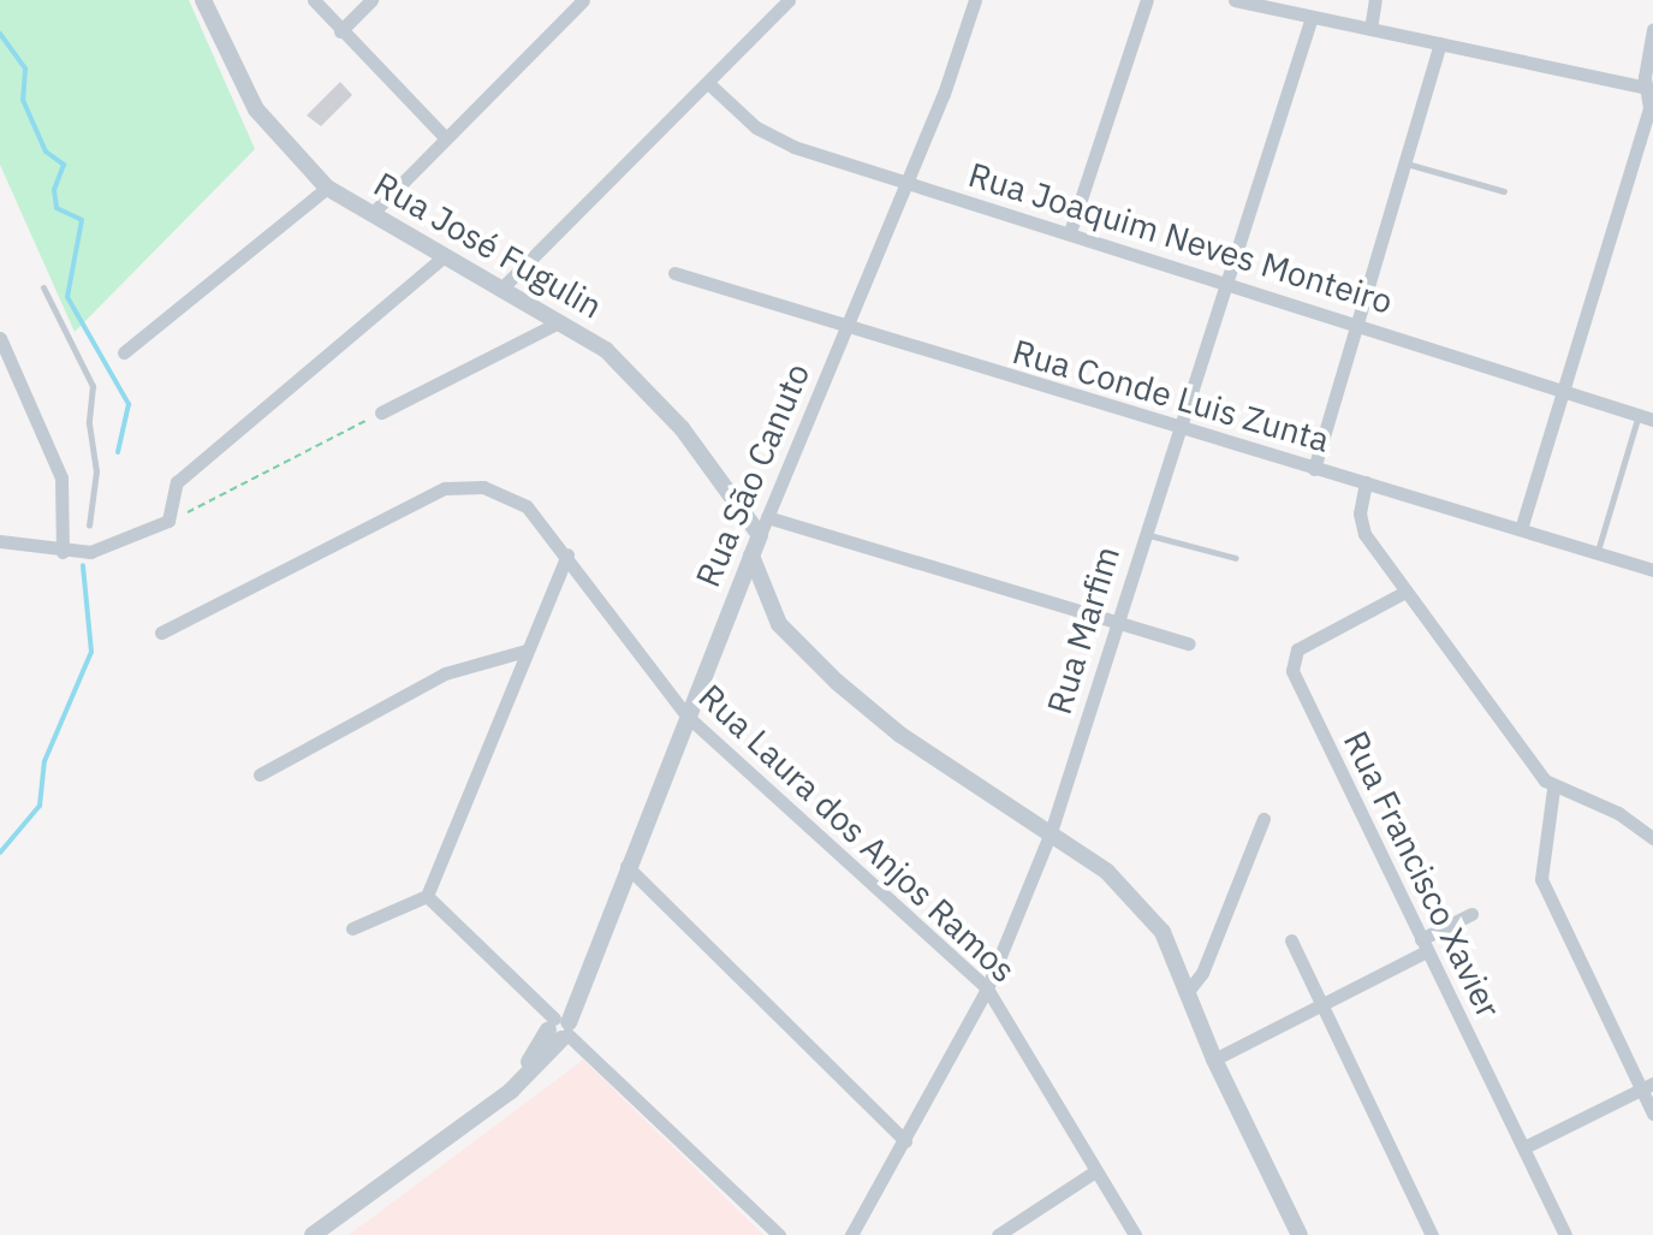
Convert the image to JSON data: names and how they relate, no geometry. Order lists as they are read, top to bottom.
{
  "streets": {
    "street": [
      "Rua Joaquim Neves Monteiro",
      "Rua José Fugulin",
      "Rua Conde Luis Zunta",
      "Rua São Canuto",
      "Rua Marfim",
      "Rua Laura dos Anjos Ramos",
      "Rua Francisco Xavier"
    ]
  },
  "crossings": [
    ["Rua Joaquim Neves Monteiro", "Rua São Canuto"],
    ["Rua Joaquim Neves Monteiro", "Rua Marfim"],
    ["Rua José Fugulin", "Rua São Canuto"],
    ["Rua Conde Luis Zunta", "Rua São Canuto"],
    ["Rua Conde Luis Zunta", "Rua Marfim"],
    ["Rua São Canuto", "Rua Laura dos Anjos Ramos"],
    ["Rua Marfim", "Rua Laura dos Anjos Ramos"]
  ]
}
